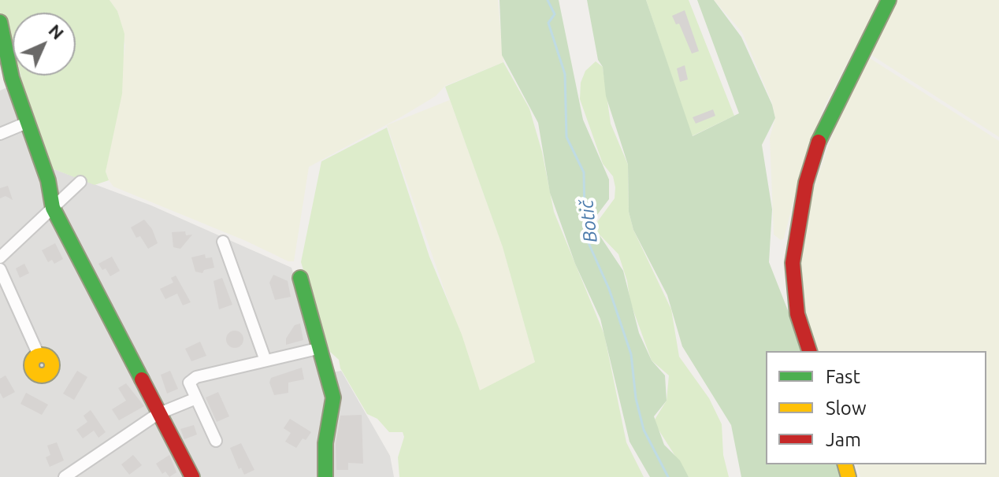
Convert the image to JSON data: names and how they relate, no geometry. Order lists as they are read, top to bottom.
{
  "water": ["Botič"],
  "legend": ["Fast", "Slow", "Jam"],
  "north": "top right"
}
